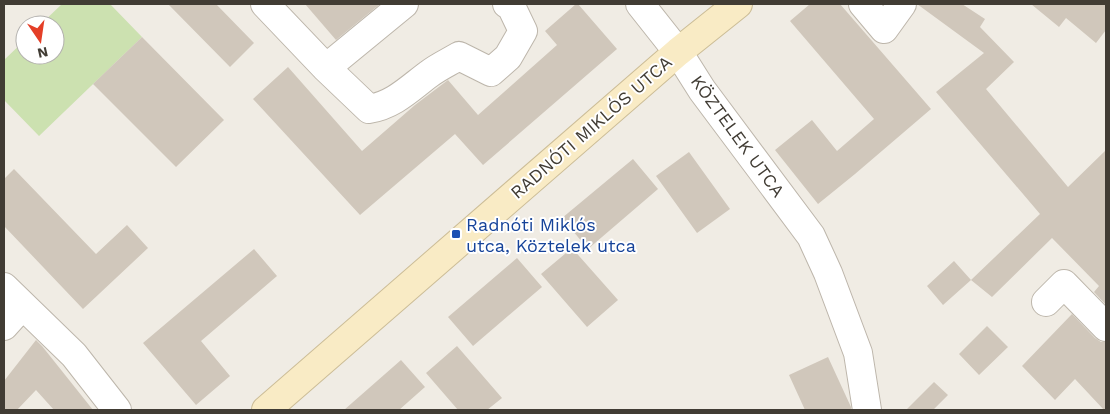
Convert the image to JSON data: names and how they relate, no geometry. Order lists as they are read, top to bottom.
{
  "streets": {
    "street": ["RADNÓTI MIKLÓS UTCA", "KÖZTELEK UTCA"]
  },
  "crossings": [
    ["RADNÓTI MIKLÓS UTCA", "KÖZTELEK UTCA"]
  ],
  "places": {
    "transit": ["Radnóti Miklós utca, Köztelek utca"]
  },
  "north": "bottom"
}
